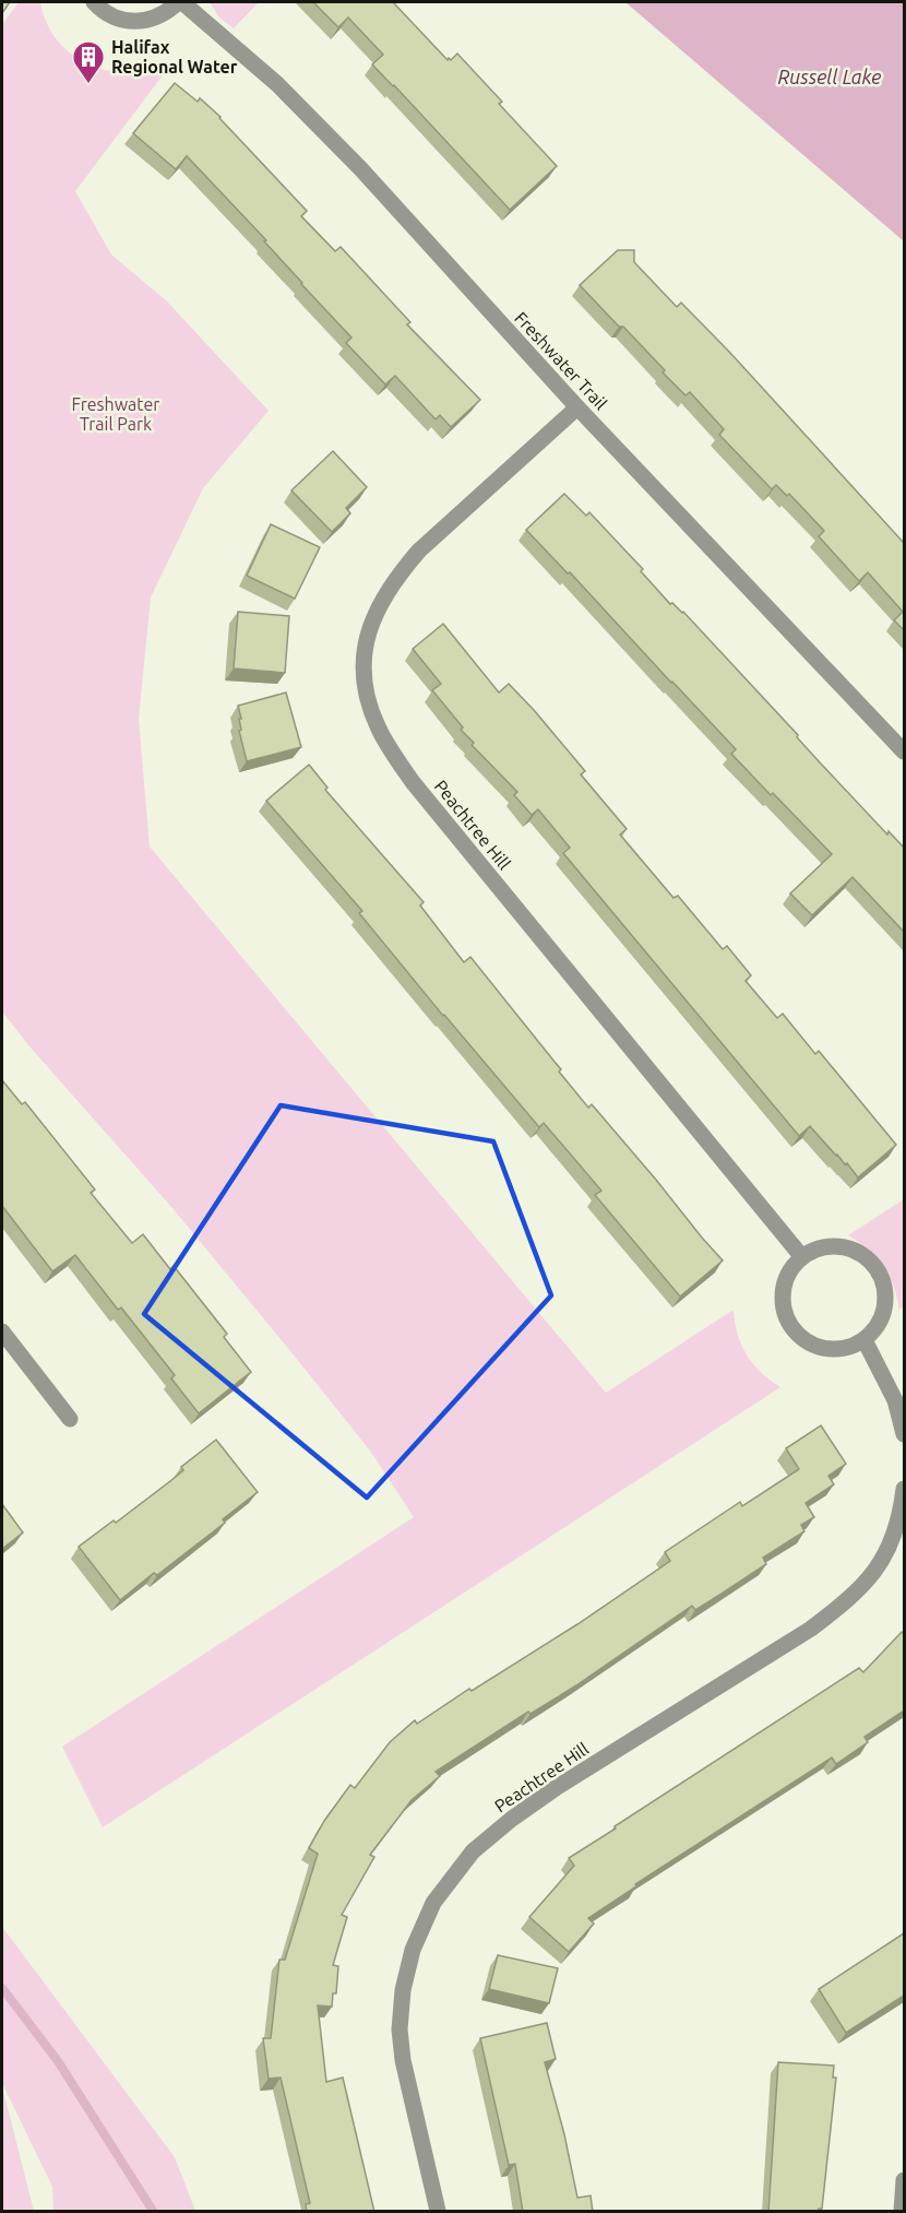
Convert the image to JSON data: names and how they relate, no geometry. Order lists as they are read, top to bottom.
{
  "streets": {
    "street": ["Freshwater Trail", "Peachtree Hill"]
  },
  "crossings": [
    ["Freshwater Trail", "Peachtree Hill"]
  ],
  "water": ["Russell Lake"],
  "parks": ["Freshwater Trail Park"],
  "places": {
    "building": ["Halifax Regional Water"]
  }
}
